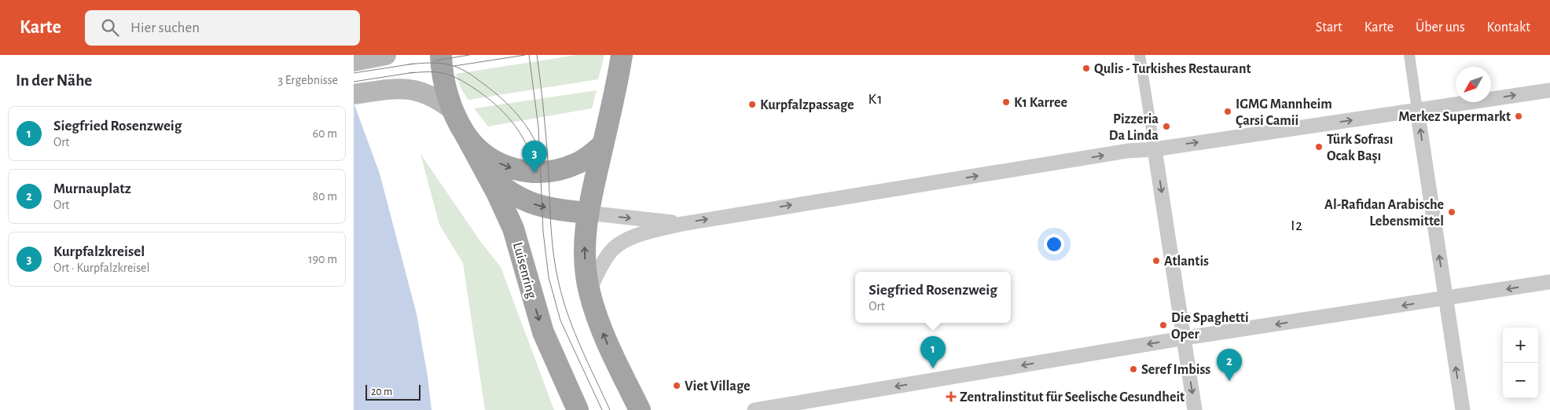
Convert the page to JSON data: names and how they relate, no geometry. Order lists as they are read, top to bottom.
{
  "streets": {
    "main road": ["Luisenring"]
  },
  "districts": ["K1", "I2"],
  "places": {
    "other": [
      "Qulis - Turkishes Restaurant",
      "K1 Karree",
      "Kurpfalzpassage",
      "IGMG Mannheim Çarsi Camii",
      "Merkez Supermarkt",
      "Pizzeria Da Linda",
      "Türk Sofrası Ocak Başı",
      "Al-Rafidan Arabische Lebensmittel",
      "Atlantis",
      "Die Spaghetti Oper",
      "Seref Imbiss",
      "Viet Village"
    ],
    "health": ["Zentralinstitut für Seelische Gesundheit"]
  },
  "scale_bar": "20 m",
  "north": "bottom left",
  "page": {
    "header": "Karte",
    "search": "Hier suchen",
    "nav": [
      "Start",
      "Karte",
      "Über uns",
      "Kontakt"
    ],
    "heading": ["In der Nähe", "3 Ergebnisse"],
    "list": [
      {
        "mark": "1",
        "name": "Siegfried Rosenzweig",
        "note": "Ort",
        "value": "60 m"
      },
      {
        "mark": "2",
        "name": "Murnauplatz",
        "note": "Ort",
        "value": "80 m"
      },
      {
        "mark": "3",
        "name": "Kurpfalzkreisel",
        "note": "Ort · Kurpfalzkreisel",
        "value": "190 m"
      }
    ],
    "pins": ["3", "1", "2"],
    "popup": ["Siegfried Rosenzweig", "Ort"],
    "map_buttons": ["+", "−"],
    "scale": "20 m"
  }
}
